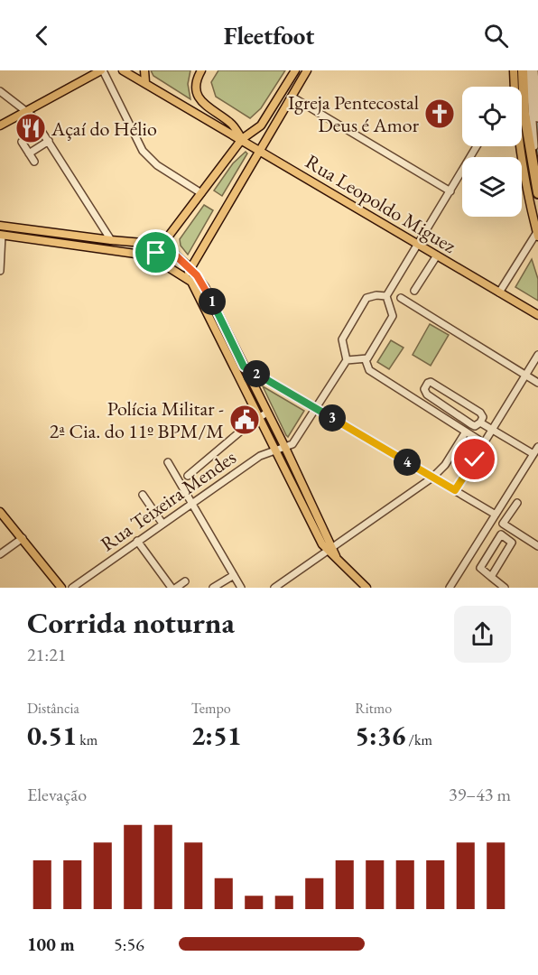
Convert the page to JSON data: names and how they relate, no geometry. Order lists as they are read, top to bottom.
{
  "streets": {
    "main road": ["Rua Leopoldo Miguez"],
    "street": ["Rua Teixeira Mendes"]
  },
  "places": {
    "church": ["Igreja Pentecostal Deus é Amor"],
    "restaurant": ["Açaí do Hélio"],
    "public building": ["Polícia Militar - 2ª Cia. do 11º BPM/M"]
  },
  "page": {
    "header": "Fleetfoot",
    "pins": [
      "1",
      "2",
      "3",
      "4"
    ],
    "heading": ["Corrida noturna", "21:21"],
    "stats": [
      ["Distância", "0.51 km"],
      ["Tempo", "2:51"],
      ["Ritmo", "5:36 /km"]
    ],
    "chart": ["Elevação", "39–43 m"],
    "list": [
      {
        "name": "100 m",
        "note": "5:56"
      }
    ]
  }
}
